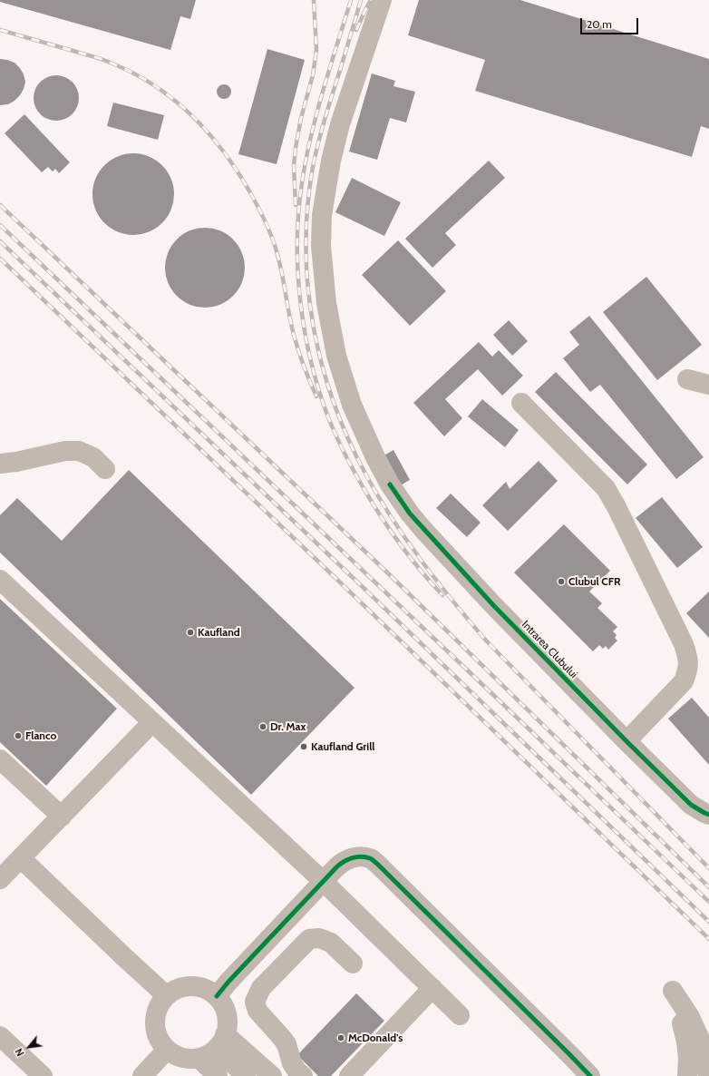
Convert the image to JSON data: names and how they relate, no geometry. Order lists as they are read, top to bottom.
{
  "streets": {
    "street": ["Intrarea Clubului"]
  },
  "places": [
    "Clubul CFR",
    "Kaufland",
    "Dr. Max",
    "Flanco",
    "Kaufland Grill",
    "McDonald's"
  ],
  "scale_bar": "20 m",
  "north": "bottom left"
}
